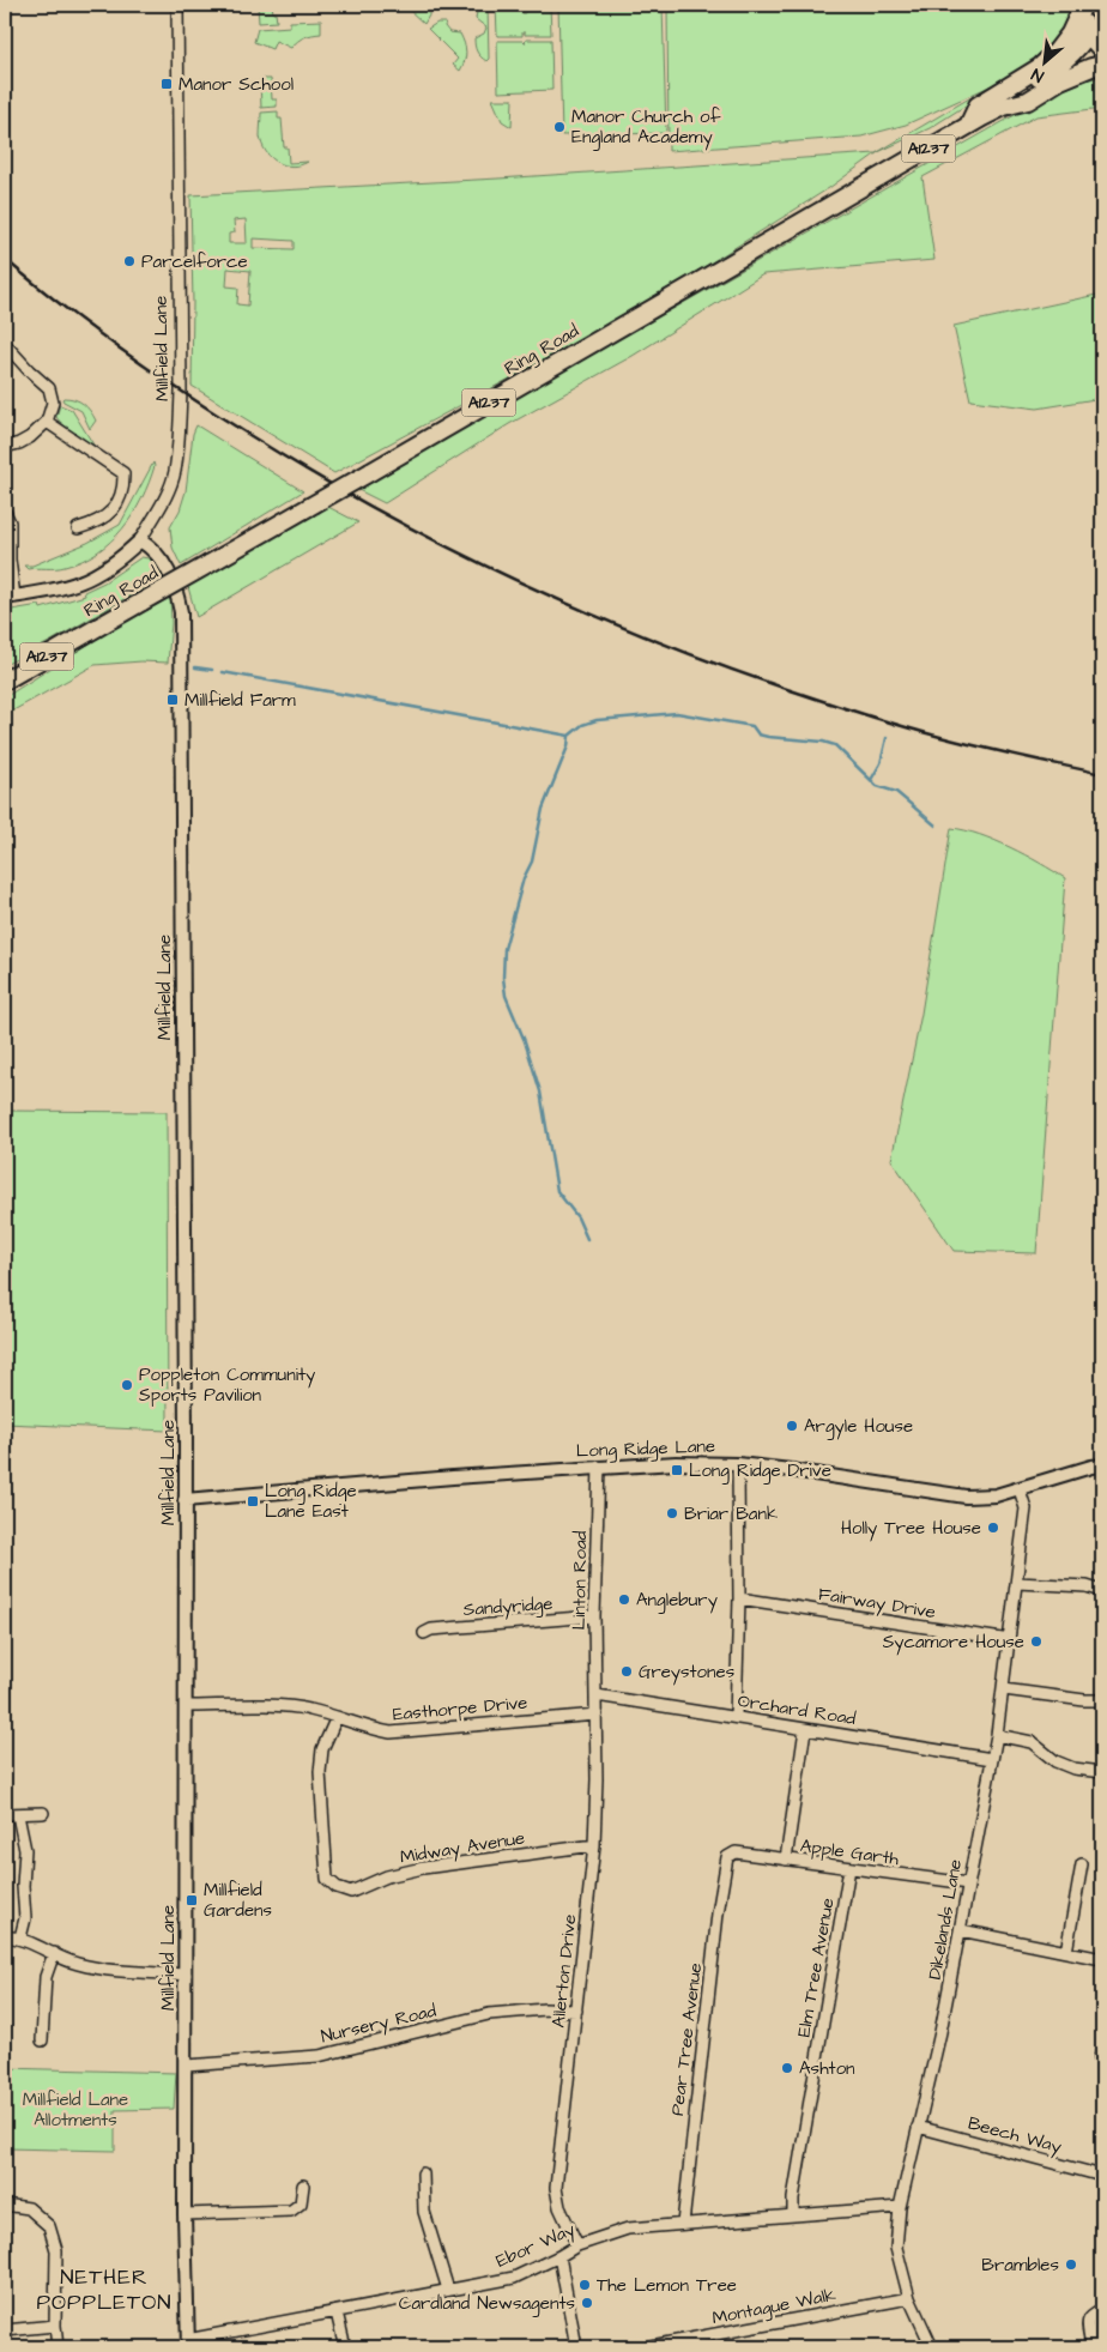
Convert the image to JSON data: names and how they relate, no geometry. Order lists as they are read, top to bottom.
{
  "streets": {
    "highway": ["A1237", "Ring Road"],
    "street": [
      "Millfield Lane",
      "Long Ridge Lane",
      "Linton Road",
      "Fairway Drive",
      "Sandyridge",
      "Easthorpe Drive",
      "Orchard Road",
      "Midway Avenue",
      "Apple Garth",
      "Dikelands Lane",
      "Elm Tree Avenue",
      "Allerton Drive",
      "Nursery Road",
      "Pear Tree Avenue",
      "Beech Way",
      "Ebor Way",
      "Montague Walk"
    ]
  },
  "crossings": [
    ["Millfield Lane", "Long Ridge Lane"],
    ["Millfield Lane", "Easthorpe Drive"],
    ["Millfield Lane", "Nursery Road"],
    ["Millfield Lane", "Ebor Way"],
    ["Long Ridge Lane", "Linton Road"],
    ["Long Ridge Lane", "Dikelands Lane"],
    ["Linton Road", "Sandyridge"],
    ["Linton Road", "Orchard Road"],
    ["Linton Road", "Allerton Drive"],
    ["Fairway Drive", "Dikelands Lane"],
    ["Easthorpe Drive", "Midway Avenue"],
    ["Easthorpe Drive", "Allerton Drive"],
    ["Orchard Road", "Dikelands Lane"],
    ["Orchard Road", "Allerton Drive"],
    ["Midway Avenue", "Allerton Drive"],
    ["Apple Garth", "Dikelands Lane"],
    ["Apple Garth", "Elm Tree Avenue"],
    ["Apple Garth", "Pear Tree Avenue"],
    ["Dikelands Lane", "Beech Way"],
    ["Dikelands Lane", "Ebor Way"],
    ["Dikelands Lane", "Montague Walk"],
    ["Elm Tree Avenue", "Ebor Way"],
    ["Allerton Drive", "Nursery Road"],
    ["Allerton Drive", "Ebor Way"],
    ["Pear Tree Avenue", "Ebor Way"]
  ],
  "districts": ["NETHER POPPLETON"],
  "parks": ["Millfield Lane Allotments"],
  "places": {
    "transit": [
      "Manor School",
      "Millfield Farm",
      "Long Ridge Drive",
      "Long Ridge Lane East",
      "Millfield Gardens"
    ],
    "other": [
      "Manor Church of England Academy",
      "Parcelforce",
      "Poppleton Community Sports Pavilion",
      "Argyle House",
      "Briar Bank",
      "Holly Tree House",
      "Anglebury",
      "Sycamore House",
      "Greystones",
      "Ashton",
      "Brambles",
      "The Lemon Tree",
      "Cardland Newsagents"
    ]
  },
  "north": "bottom left"
}
